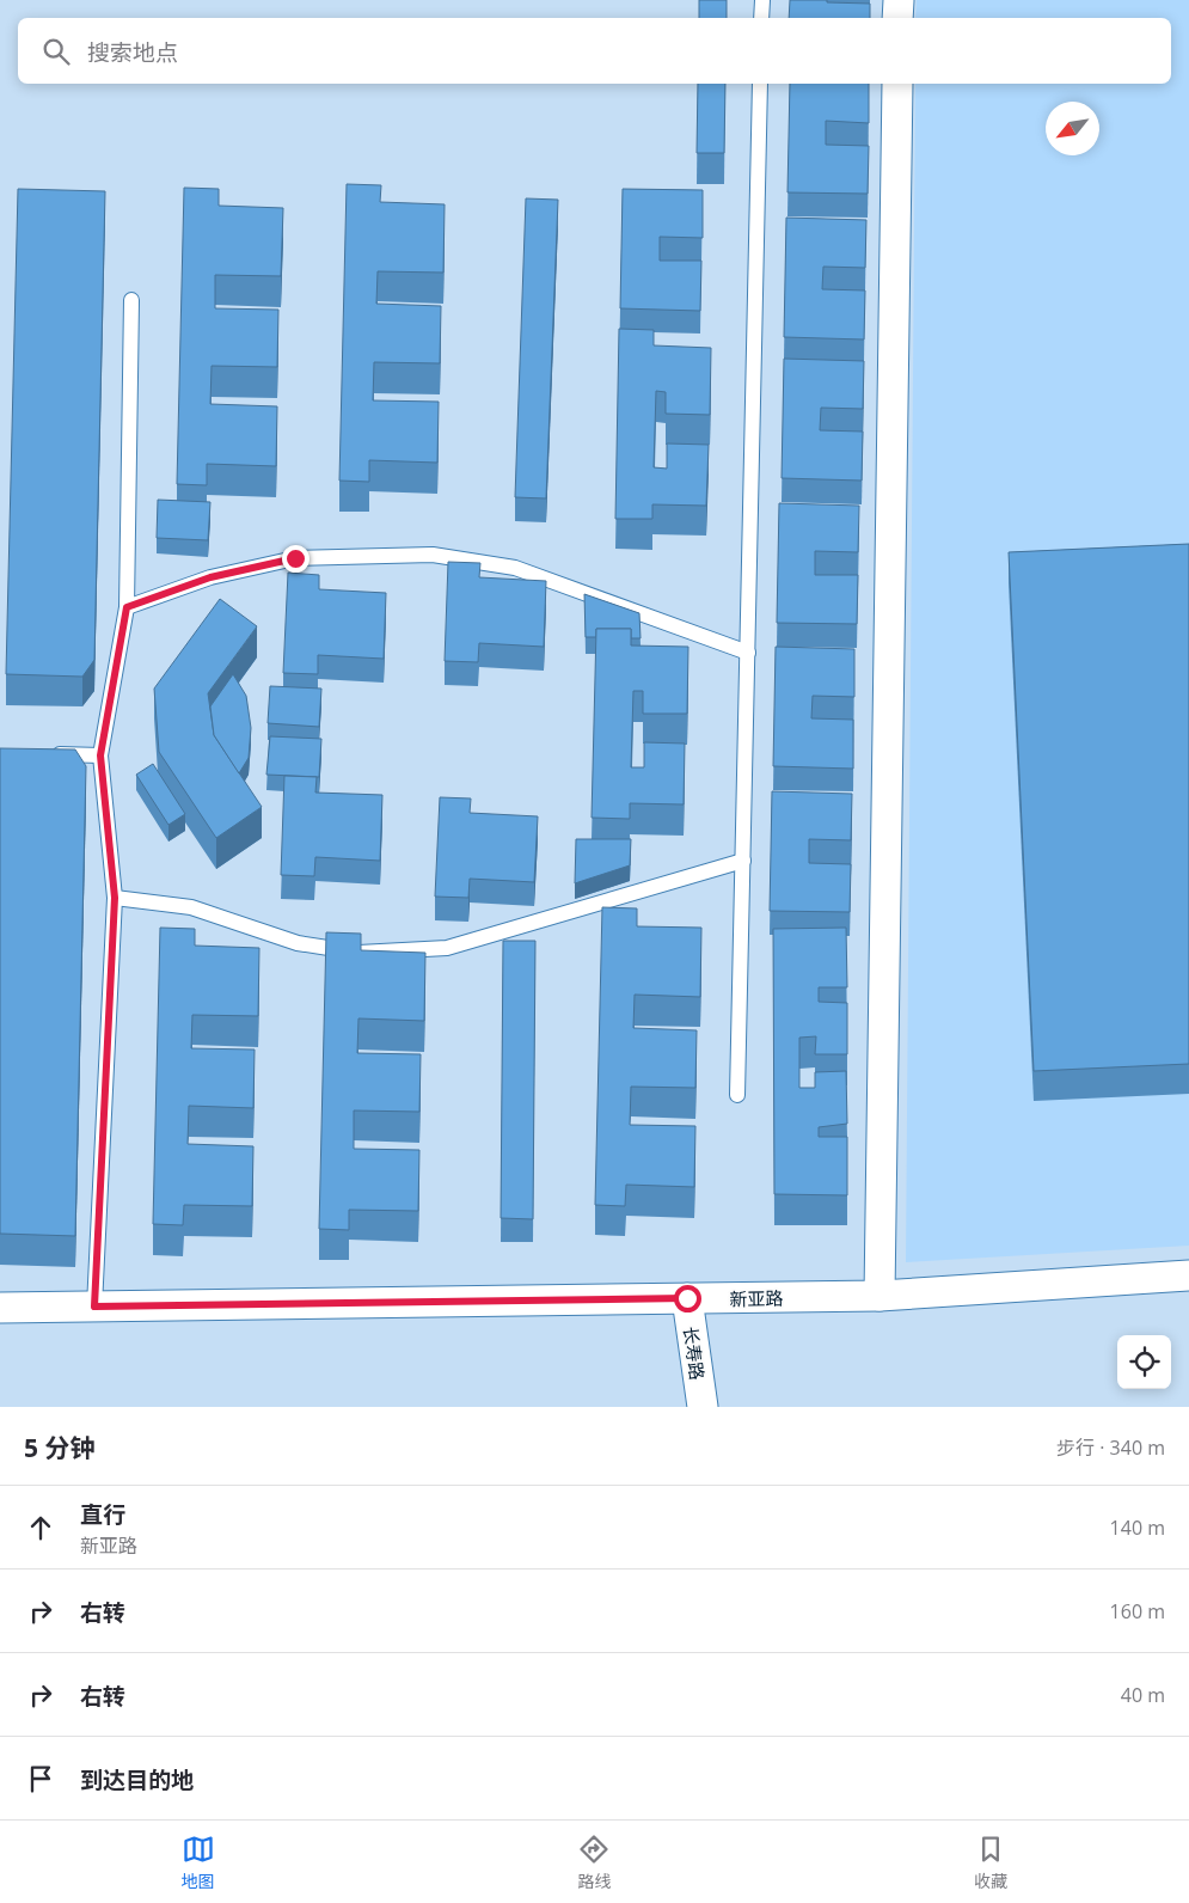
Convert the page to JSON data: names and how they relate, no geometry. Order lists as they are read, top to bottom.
{
  "streets": {
    "street": ["新亚路", "长寿路"]
  },
  "crossings": [
    ["新亚路", "长寿路"]
  ],
  "north": "bottom left",
  "page": {
    "search": "搜索地点",
    "heading": ["5 分钟", "步行 · 340 m"],
    "list": [
      ["直行", "新亚路", "140 m"],
      ["右转", "160 m"],
      ["右转", "40 m"],
      "到达目的地"
    ],
    "nav": ["地图", "路线", "收藏"]
  }
}
